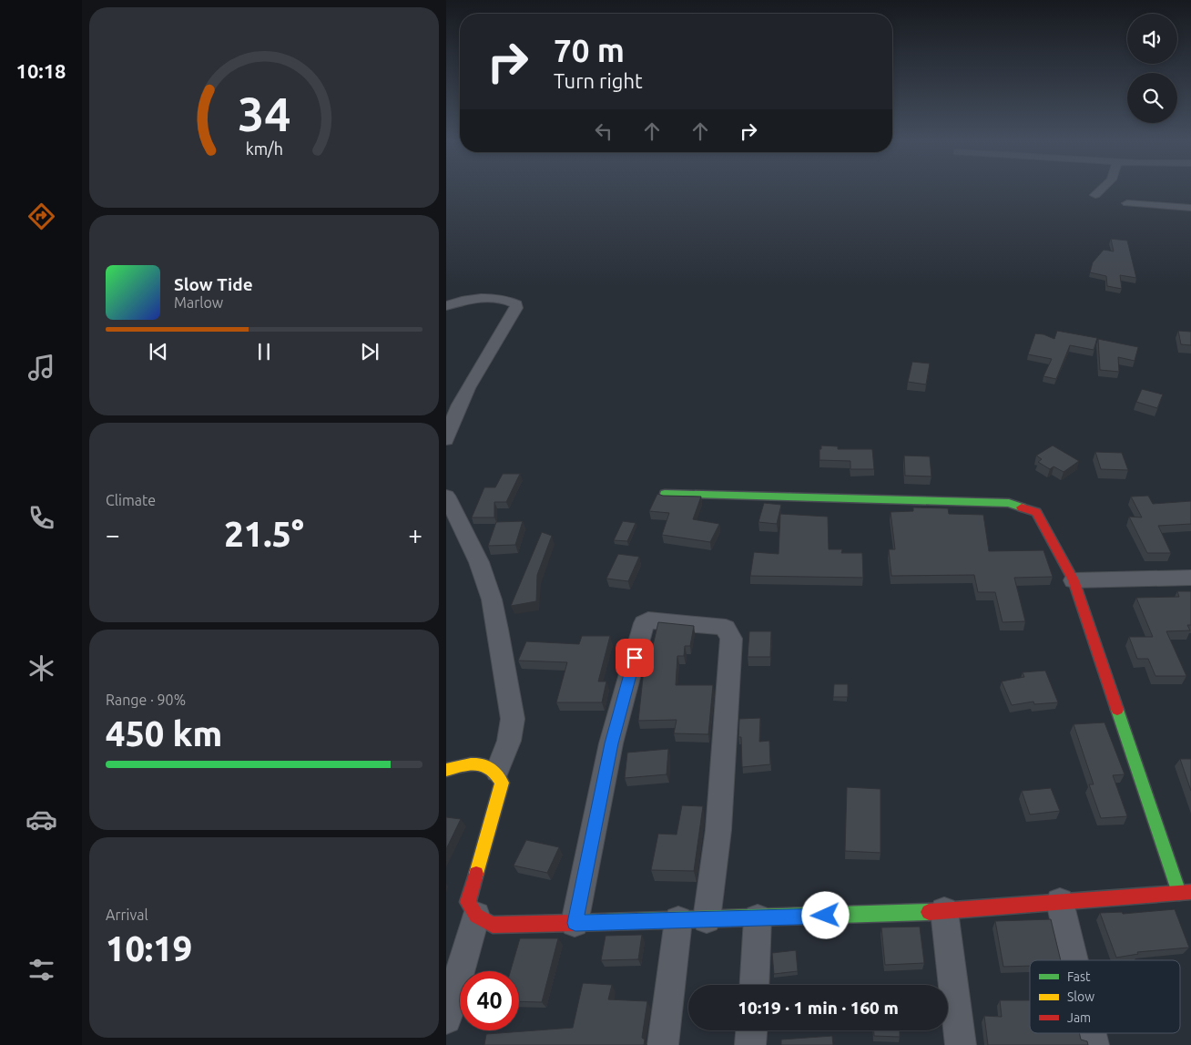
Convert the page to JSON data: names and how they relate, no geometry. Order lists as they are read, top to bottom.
{
  "legend": ["Fast", "Slow", "Jam"],
  "page": {
    "tabs": "10:18",
    "turn": ["70 m", "Turn right"],
    "song": ["Slow Tide", "Marlow"],
    "tile": [
      "Climate",
      ["Range · 90%", "450 km"],
      ["Arrival", "10:19"]
    ],
    "heat": ["−", "21.5°", "+"],
    "limit": "40",
    "trip": "10:19 · 1 min · 160 m",
    "gauge": ["34", "km/h"]
  }
}
